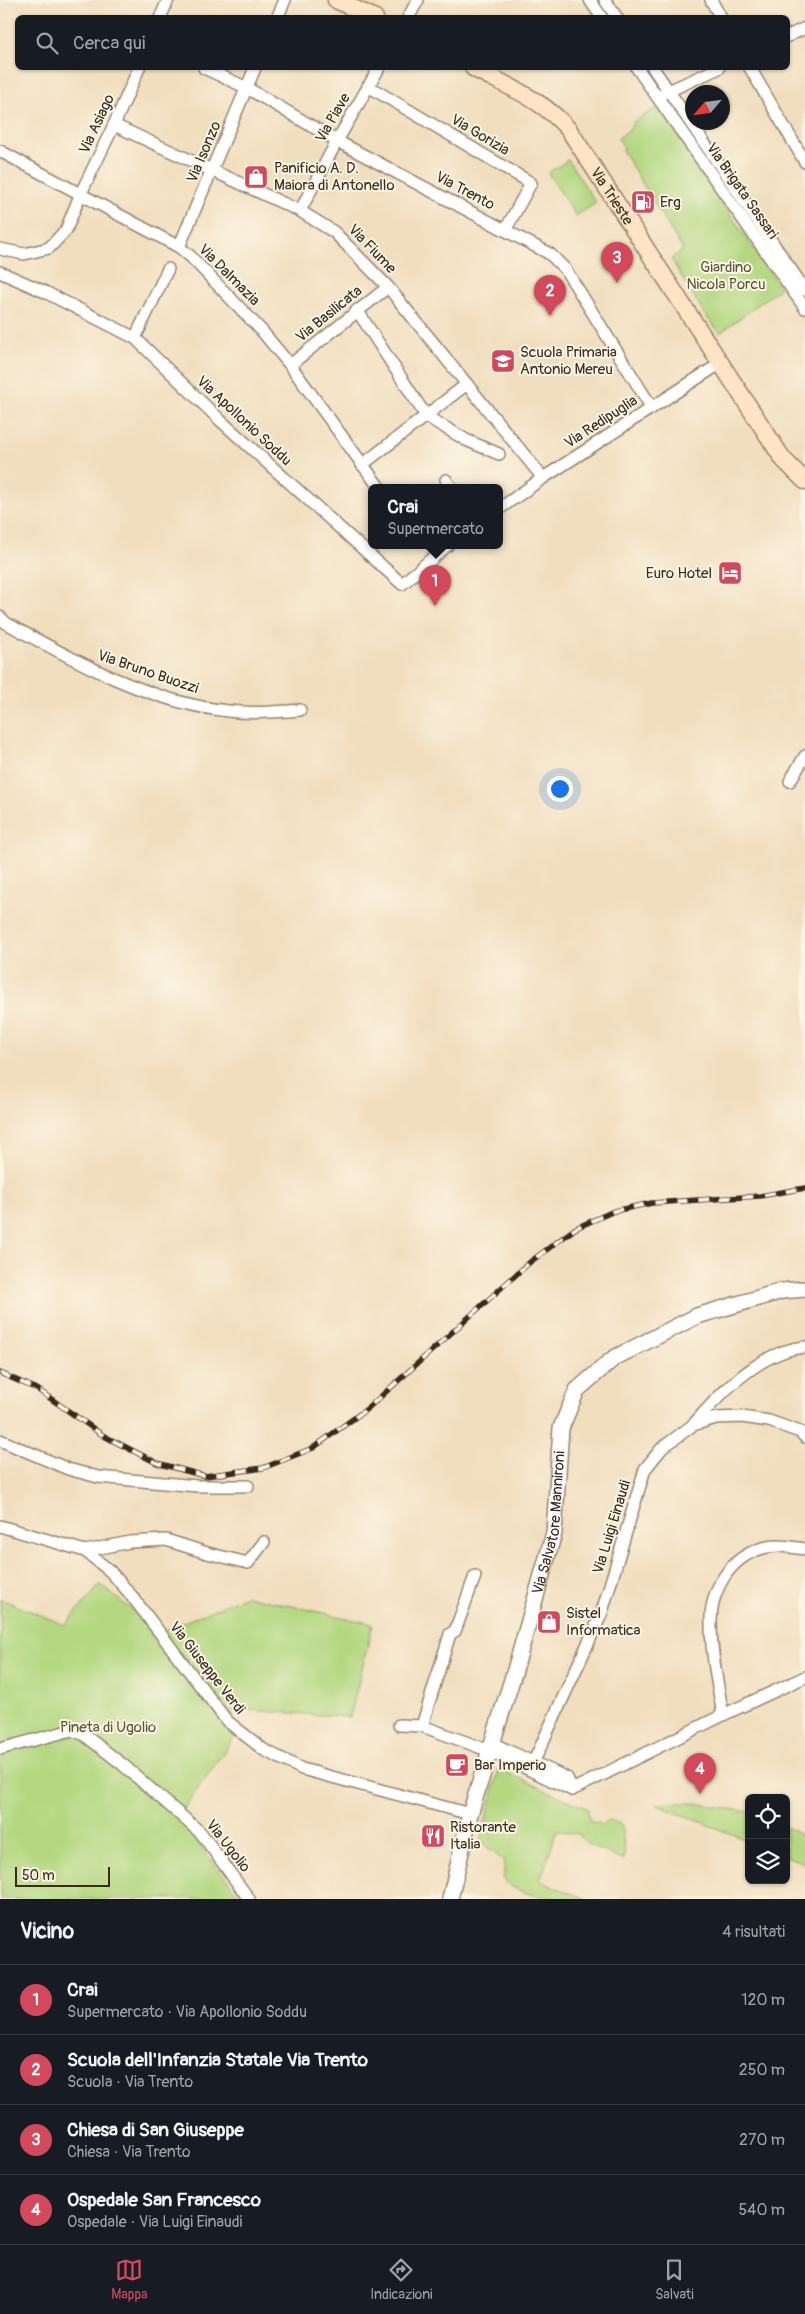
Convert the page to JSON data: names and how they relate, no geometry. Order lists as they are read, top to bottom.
{
  "streets": {
    "main road": ["Via Trieste"],
    "street": [
      "Via Piave",
      "Via Asiago",
      "Via Gorizia",
      "Via Isonzo",
      "Via Trento",
      "Via Brigata Sassari",
      "Via Fiume",
      "Via Dalmazia",
      "Via Basilicata",
      "Via Apollonio Soddu",
      "Via Redipuglia",
      "Via Bruno Buozzi",
      "Via Salvatore Mannironi",
      "Via Luigi Einaudi",
      "Via Giuseppe Verdi",
      "Via Ugolio"
    ]
  },
  "crossings": [
    ["Via Piave", "Via Gorizia"],
    ["Via Piave", "Via Trento"],
    ["Via Piave", "Via Fiume"],
    ["Via Asiago", "Via Fiume"],
    ["Via Asiago", "Via Dalmazia"],
    ["Via Gorizia", "Via Trento"],
    ["Via Isonzo", "Via Trento"],
    ["Via Isonzo", "Via Fiume"],
    ["Via Isonzo", "Via Dalmazia"],
    ["Via Trento", "Via Redipuglia"],
    ["Via Trieste", "Via Redipuglia"],
    ["Via Fiume", "Via Basilicata"],
    ["Via Fiume", "Via Redipuglia"],
    ["Via Dalmazia", "Via Basilicata"],
    ["Via Salvatore Mannironi", "Via Giuseppe Verdi"]
  ],
  "parks": ["Giardino Nicola Porcu", "Pineta di Ugolio"],
  "places": {
    "shop": ["Panificio A. D. Maiora di Antonello", "Sistel Informatica"],
    "fuel station": ["Erg"],
    "school or university": ["Scuola Primaria Antonio Mereu"],
    "hotel": ["Euro Hotel"],
    "cafe": ["Bar Imperio"],
    "restaurant": ["Ristorante Italia"]
  },
  "scale_bar": "50 m",
  "north": "bottom left",
  "page": {
    "search": "Cerca qui",
    "pins": [
      "3",
      "2",
      "1",
      "4"
    ],
    "popup": ["Crai", "Supermercato"],
    "scale": "50 m",
    "heading": ["Vicino", "4 risultati"],
    "list": [
      {
        "mark": "1",
        "name": "Crai",
        "note": "Supermercato · Via Apollonio Soddu",
        "value": "120 m"
      },
      {
        "mark": "2",
        "name": "Scuola dell'Infanzia Statale Via Trento",
        "note": "Scuola · Via Trento",
        "value": "250 m"
      },
      {
        "mark": "3",
        "name": "Chiesa di San Giuseppe",
        "note": "Chiesa · Via Trento",
        "value": "270 m"
      },
      {
        "mark": "4",
        "name": "Ospedale San Francesco",
        "note": "Ospedale · Via Luigi Einaudi",
        "value": "540 m"
      }
    ],
    "nav": ["Mappa", "Indicazioni", "Salvati"]
  }
}
